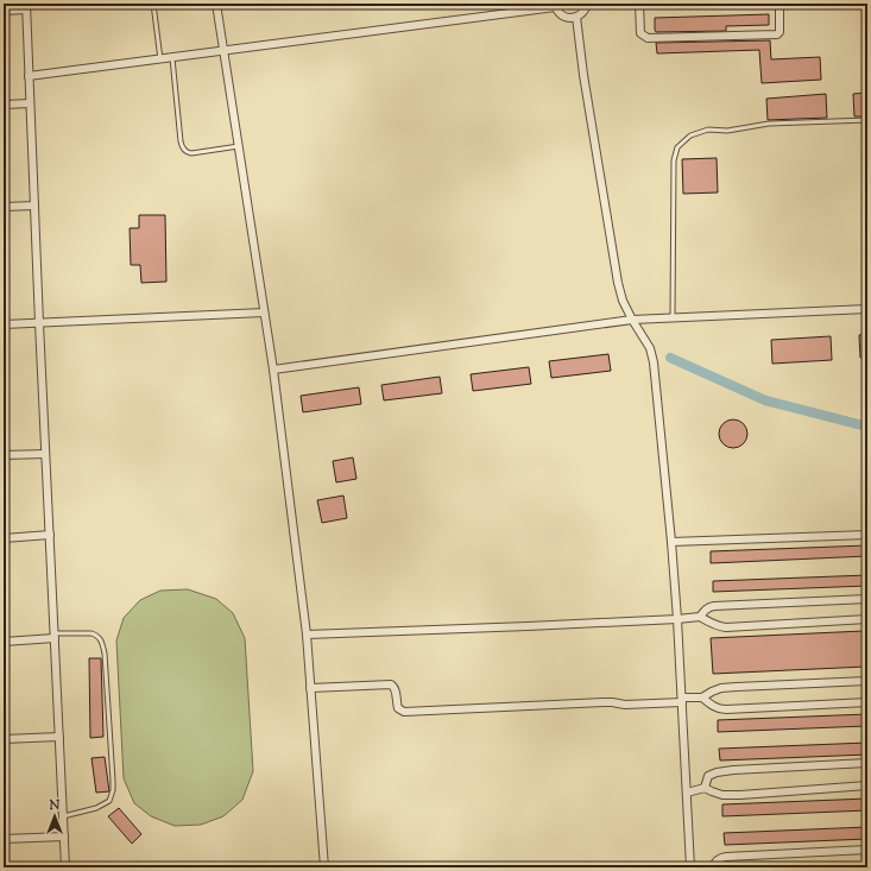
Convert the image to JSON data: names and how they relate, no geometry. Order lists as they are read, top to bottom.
{
  "north": "top"
}
